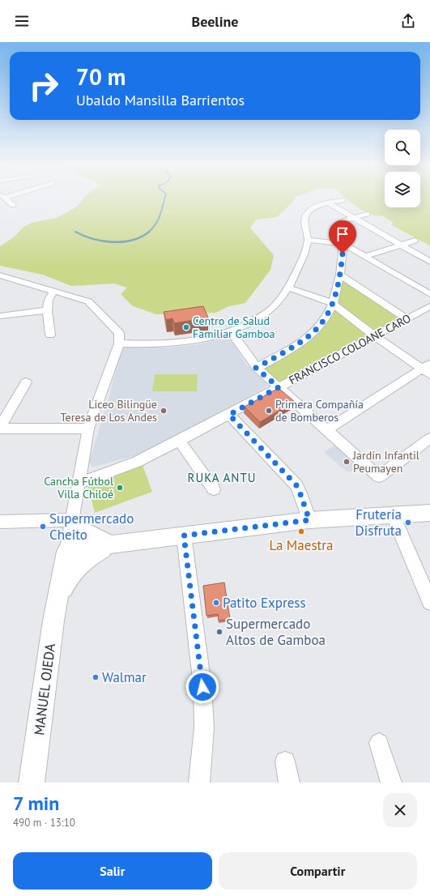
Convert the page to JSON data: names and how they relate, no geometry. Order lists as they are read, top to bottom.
{
  "streets": {
    "street": ["FRANCISCO COLOANE CARO", "MANUEL OJEDA"]
  },
  "districts": ["RUKA ANTU"],
  "places": [
    "Centro de Salud Familiar Gamboa",
    "Liceo Bilingüe Teresa de Los Andes",
    "Primera Compañía de Bomberos",
    "Jardín Infantil Peumayen",
    "Cancha Fútbol Villa Chiloé",
    "Frutería Disfruta",
    "Supermercado Cheito",
    "La Maestra",
    "Patito Express",
    "Supermercado Altos de Gamboa",
    "Walmar"
  ],
  "page": {
    "header": "Beeline",
    "turn": ["70 m", "Ubaldo Mansilla Barrientos"],
    "heading": ["7 min", "490 m · 13:10"],
    "buttons": ["Salir", "Compartir"]
  }
}
